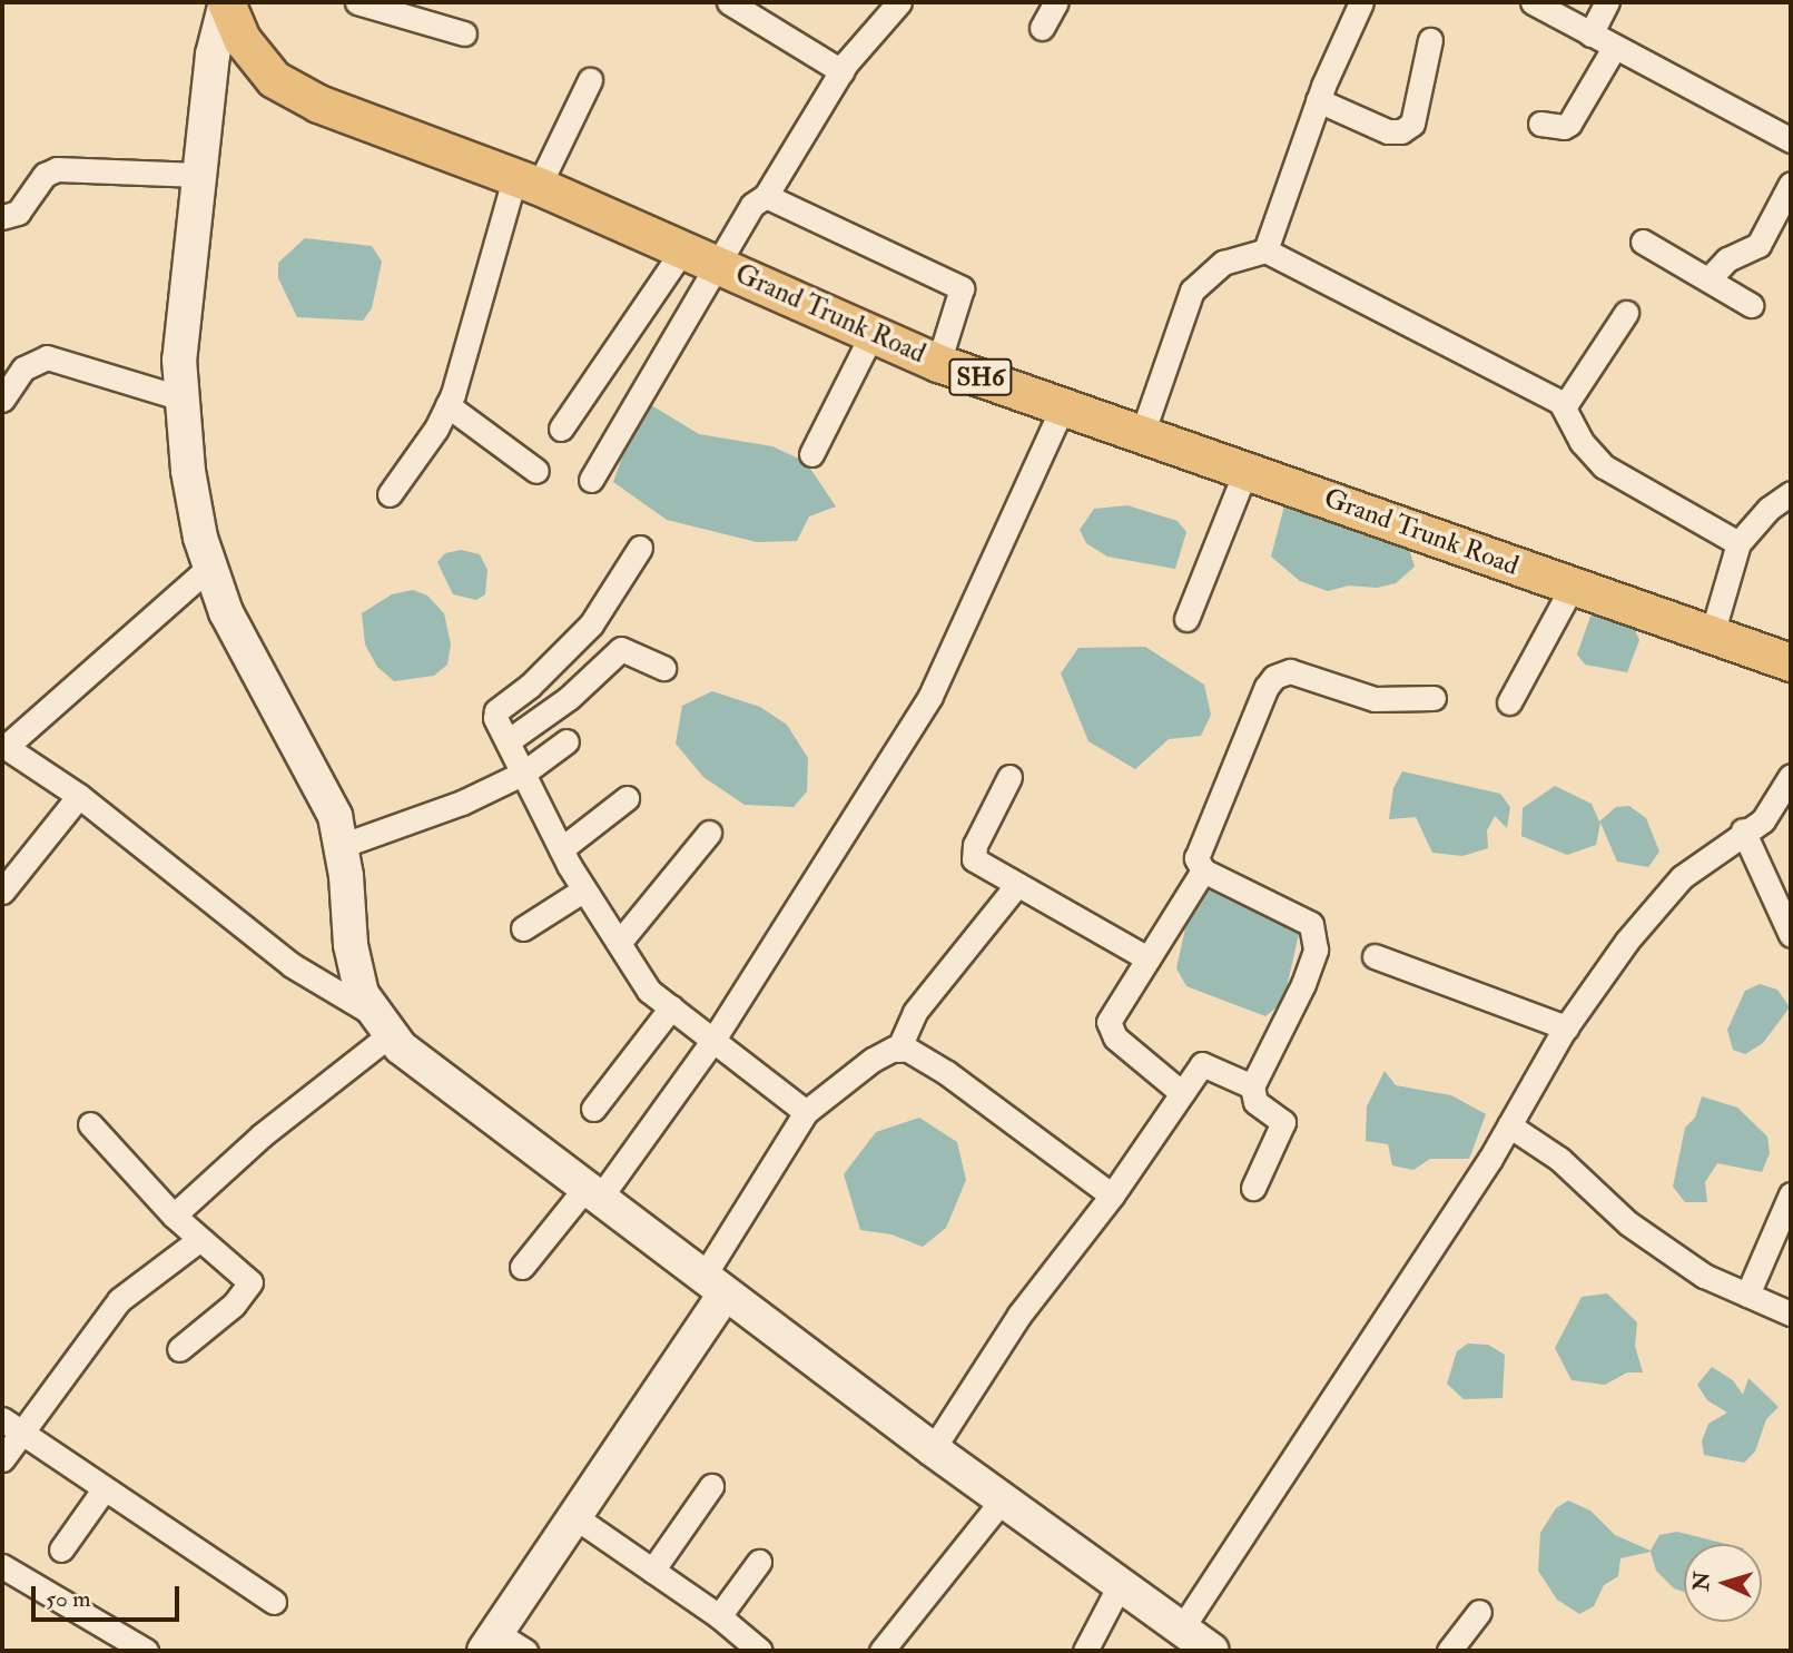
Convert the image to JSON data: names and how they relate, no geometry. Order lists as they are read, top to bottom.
{
  "streets": {
    "main road": ["Grand Trunk Road", "SH6"]
  },
  "scale_bar": "50 m",
  "north": "left"
}
